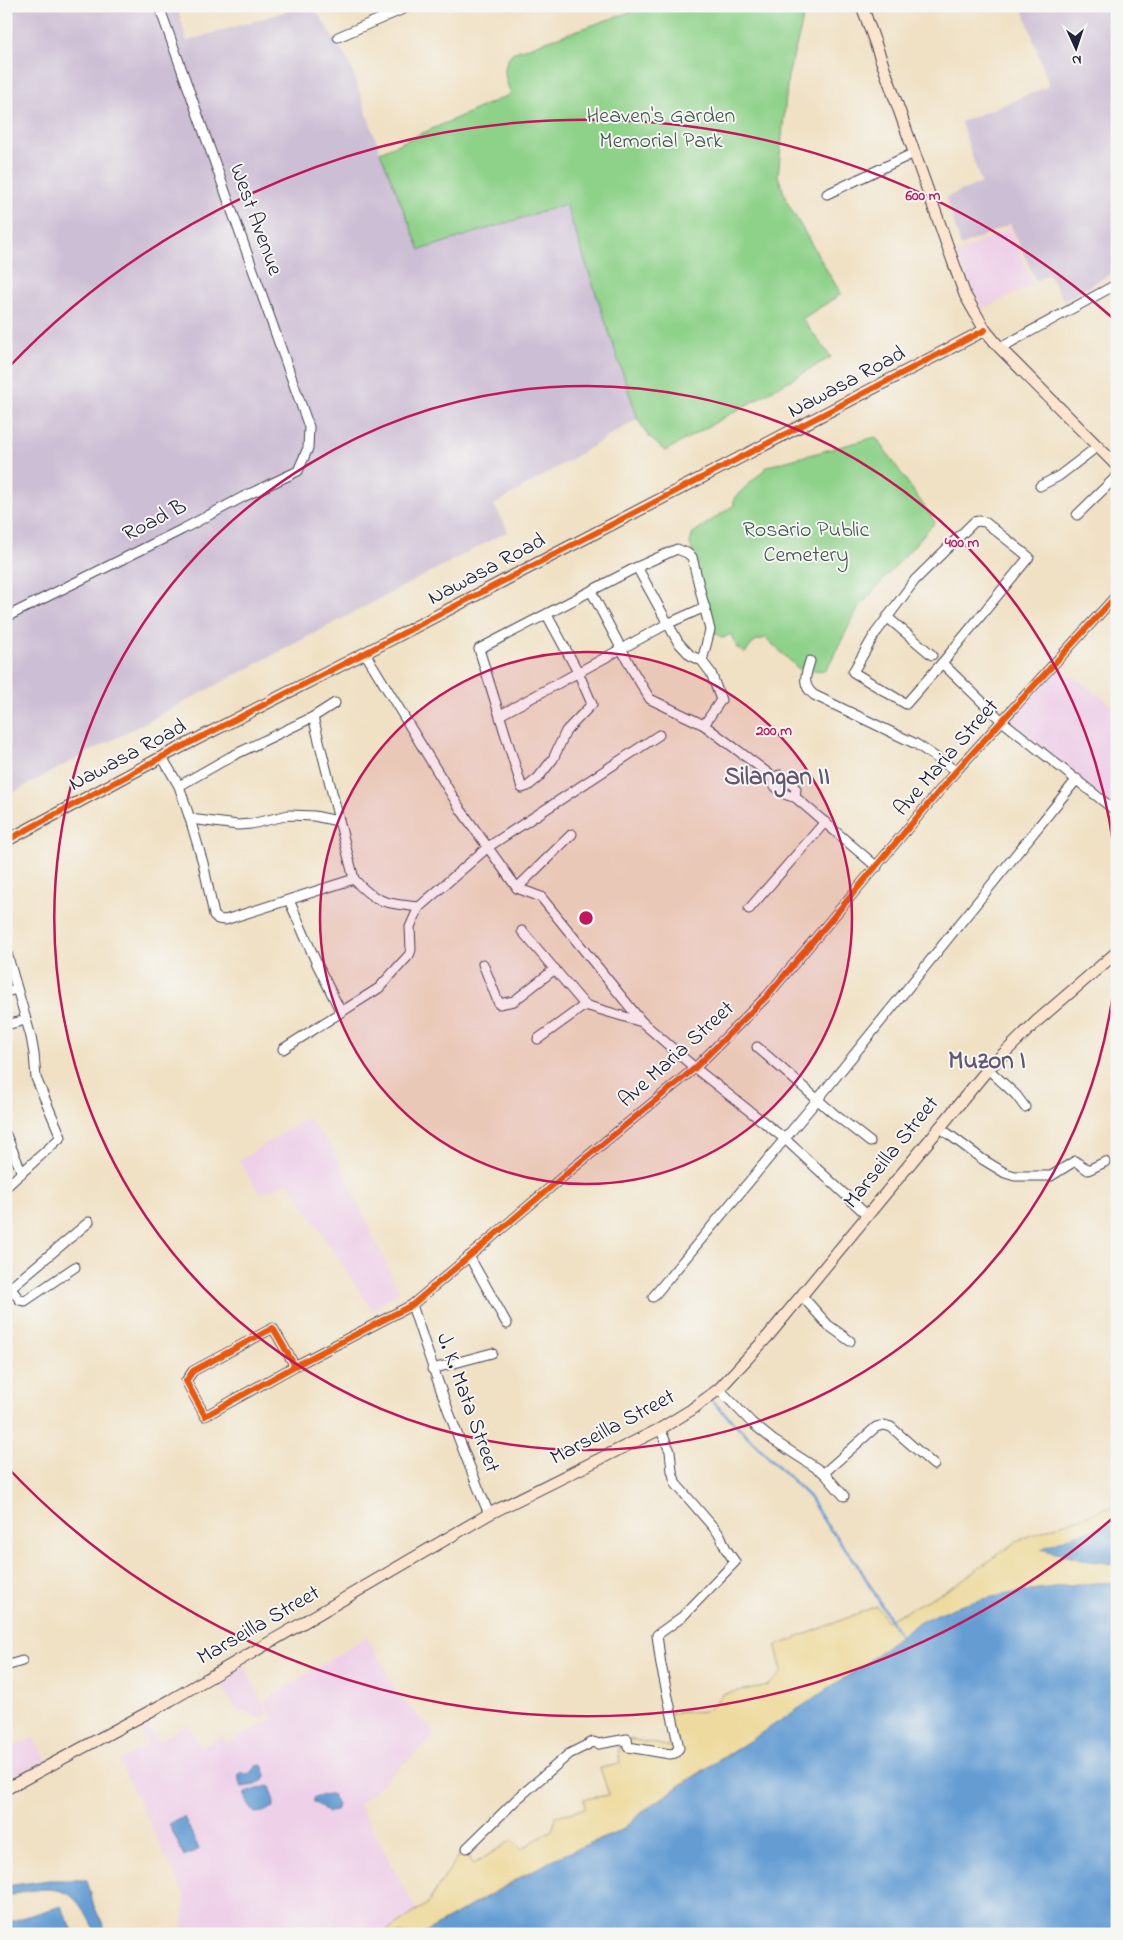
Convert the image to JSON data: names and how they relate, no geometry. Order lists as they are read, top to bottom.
{
  "streets": {
    "main road": ["Nawasa Road", "Marseilla Street"],
    "street": [
      "West Avenue",
      "Road B",
      "Ave Maria Street",
      "J. K. Mata Street"
    ]
  },
  "crossings": [
    ["West Avenue", "Road B"],
    ["Ave Maria Street", "J. K. Mata Street"],
    ["Marseilla Street", "J. K. Mata Street"]
  ],
  "districts": ["Silangan II", "Muzon I"],
  "parks": ["Heaven's Garden Memorial Park", "Rosario Public Cemetery"],
  "north": "bottom",
  "rings": ["600 m", "400 m", "200 m"]
}
